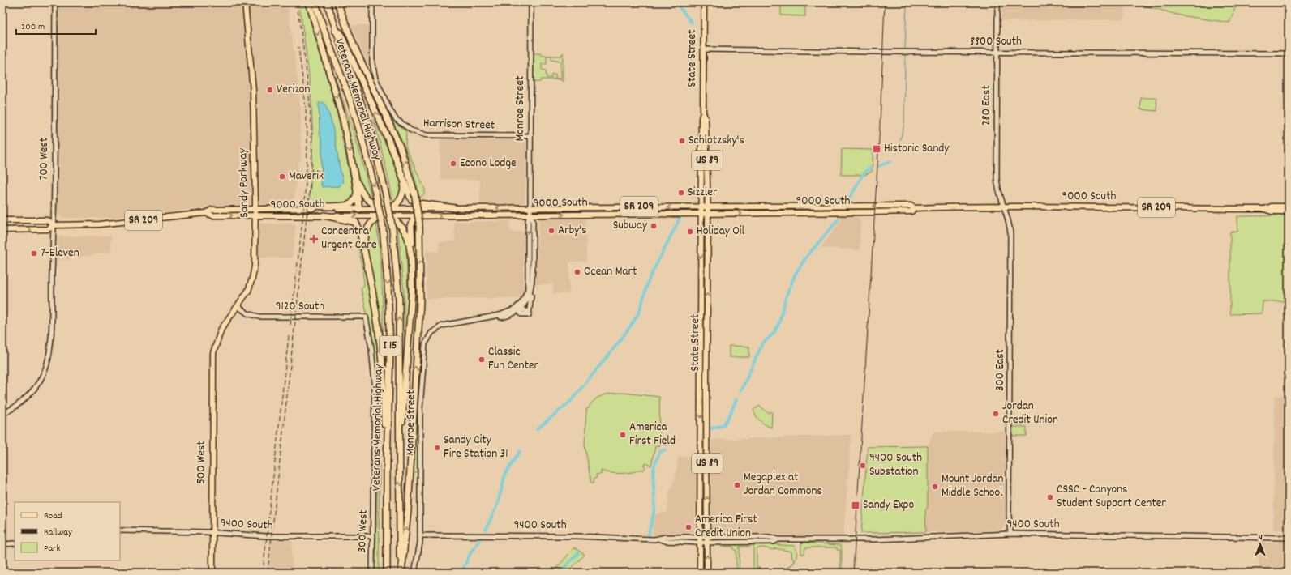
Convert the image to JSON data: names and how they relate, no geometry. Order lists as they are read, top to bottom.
{
  "streets": {
    "highway": ["Veterans Memorial Highway", "I 15"],
    "main road": [
      "State Street",
      "US 89",
      "Sandy Parkway",
      "9000 South",
      "SR 209",
      "500 West"
    ],
    "street": [
      "8800 South",
      "280 East",
      "Monroe Street",
      "Harrison Street",
      "700 West",
      "9120 South",
      "300 East",
      "9400 South",
      "300 West"
    ]
  },
  "crossings": [
    ["8800 South", "State Street"],
    ["8800 South", "280 East"],
    ["State Street", "9000 South"],
    ["State Street", "9400 South"],
    ["280 East", "9000 South"],
    ["280 East", "300 East"],
    ["Monroe Street", "Harrison Street"],
    ["Monroe Street", "9000 South"],
    ["Monroe Street", "9400 South"],
    ["700 West", "9000 South"],
    ["Sandy Parkway", "9000 South"],
    ["Sandy Parkway", "9120 South"],
    ["Sandy Parkway", "500 West"],
    ["9000 South", "300 East"],
    ["9120 South", "300 West"],
    ["300 East", "9400 South"],
    ["500 West", "9400 South"],
    ["9400 South", "300 West"]
  ],
  "places": {
    "other": [
      "Verizon",
      "Schlotzsky's",
      "Econo Lodge",
      "Maverik",
      "Sizzler",
      "Subway",
      "Arby's",
      "Holiday Oil",
      "7-Eleven",
      "Ocean Mart",
      "Classic Fun Center",
      "Jordan Credit Union",
      "America First Field",
      "Sandy City Fire Station 31",
      "9400 South Substation",
      "Megaplex at Jordan Commons",
      "Mount Jordan Middle School",
      "CSSC - Canyons Student Support Center",
      "America First Credit Union"
    ],
    "transit": ["Historic Sandy", "Sandy Expo"],
    "health": ["Concentra Urgent Care"]
  },
  "legend": ["Road", "Railway", "Park"],
  "scale_bar": "200 m",
  "north": "top"
}
